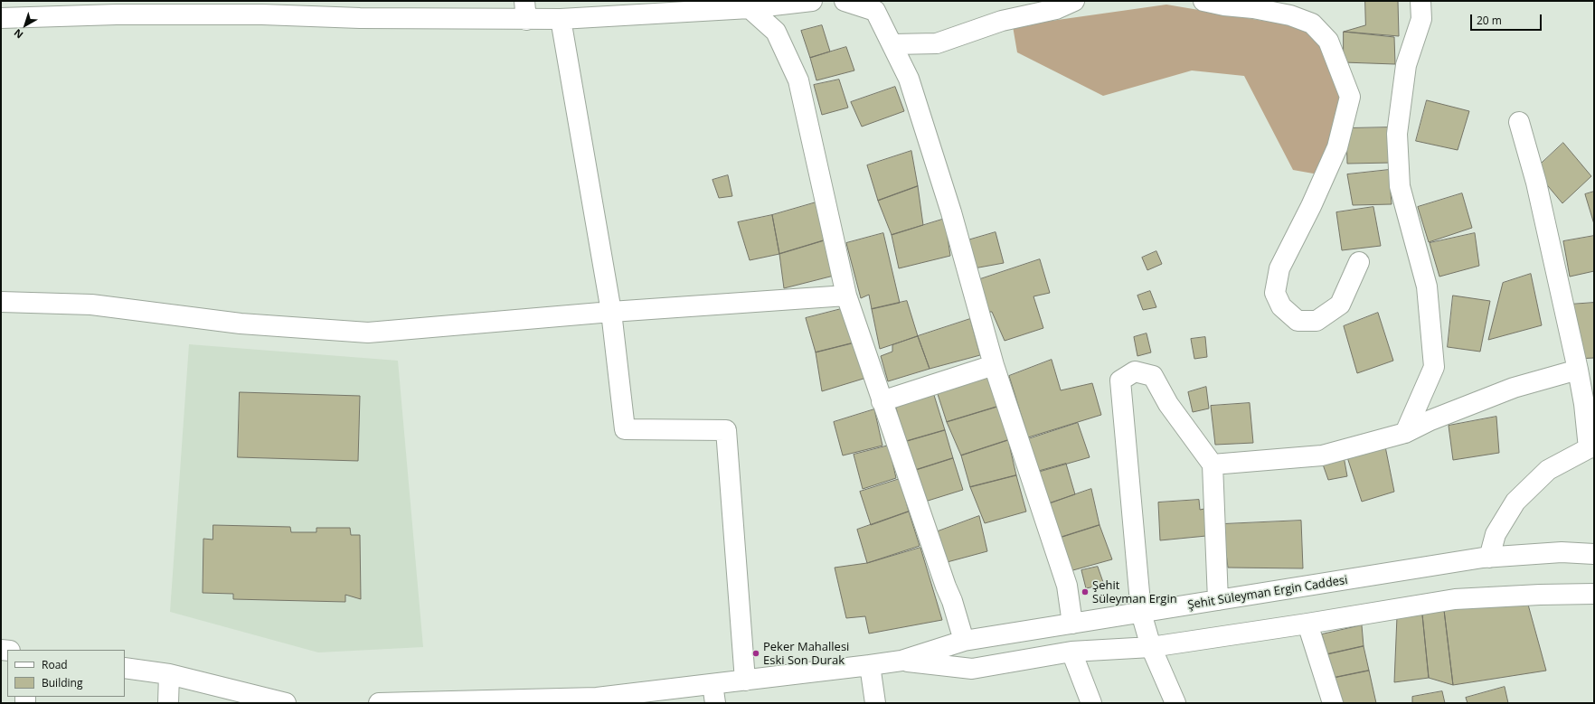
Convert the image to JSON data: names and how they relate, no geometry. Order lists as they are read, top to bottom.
{
  "streets": {
    "street": ["Şehit Süleyman Ergin Caddesi"]
  },
  "places": ["Şehit Süleyman Ergin", "Peker Mahallesi Eski Son Durak"],
  "legend": ["Road", "Building"],
  "scale_bar": "20 m",
  "north": "bottom left"
}
